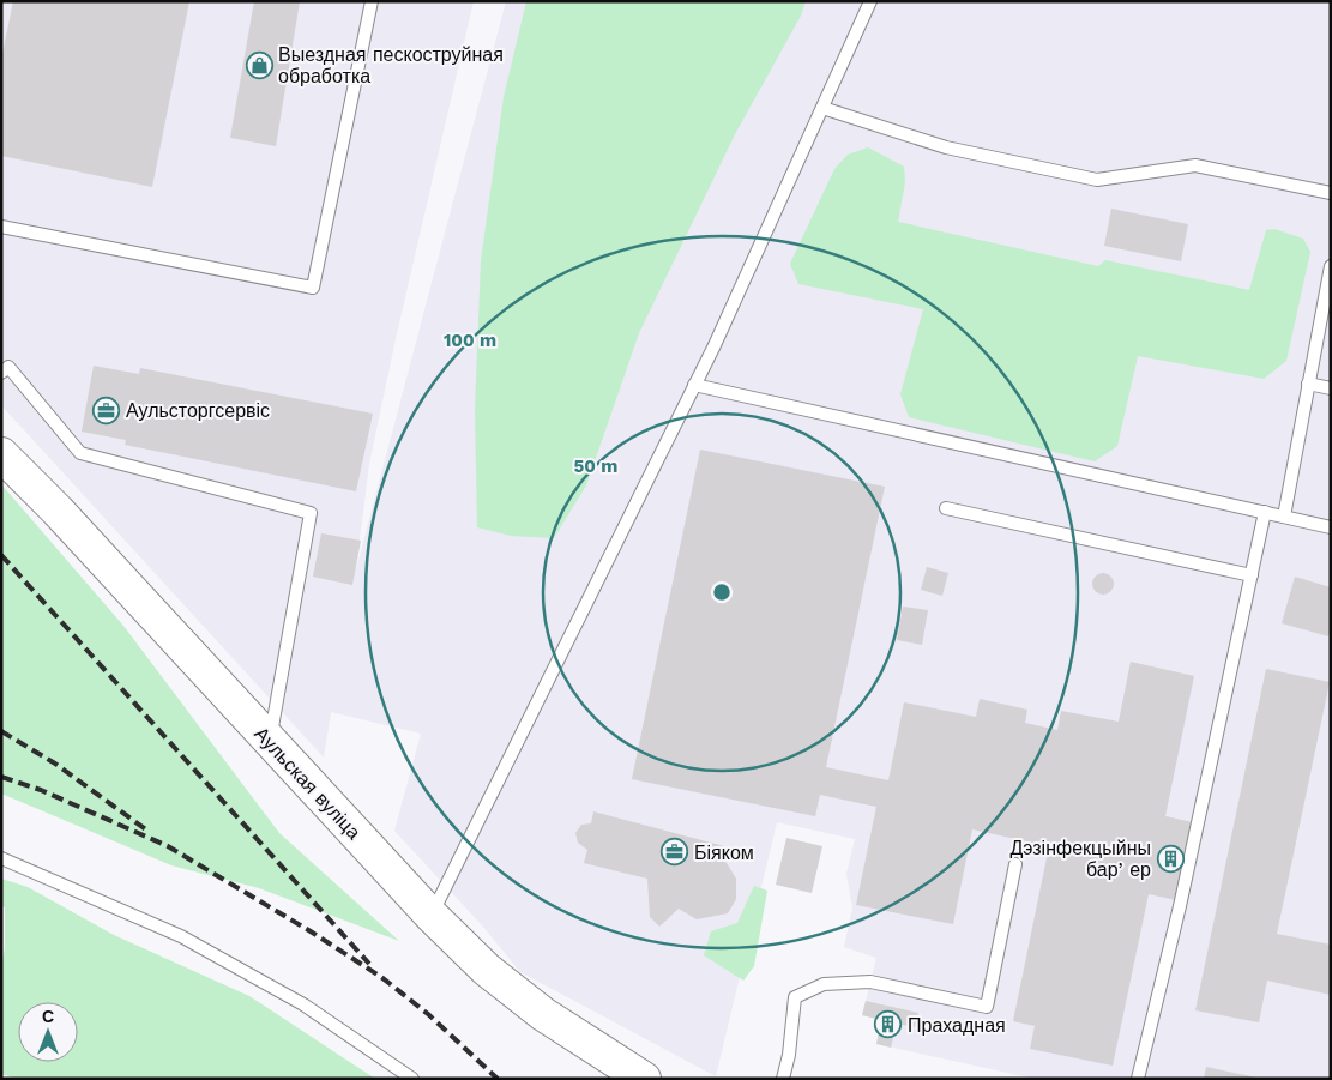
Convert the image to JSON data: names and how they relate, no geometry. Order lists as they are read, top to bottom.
{
  "streets": {
    "street": ["Аульская вуліца"]
  },
  "places": {
    "shop": ["Выездная пескоструйная обработка"],
    "office": ["Аульсторгсервіс", "Біяком"],
    "building": ["Дэзінфекцыйны барʼер", "Прахадная"]
  },
  "north": "top",
  "rings": ["100 m", "50 m"]
}
